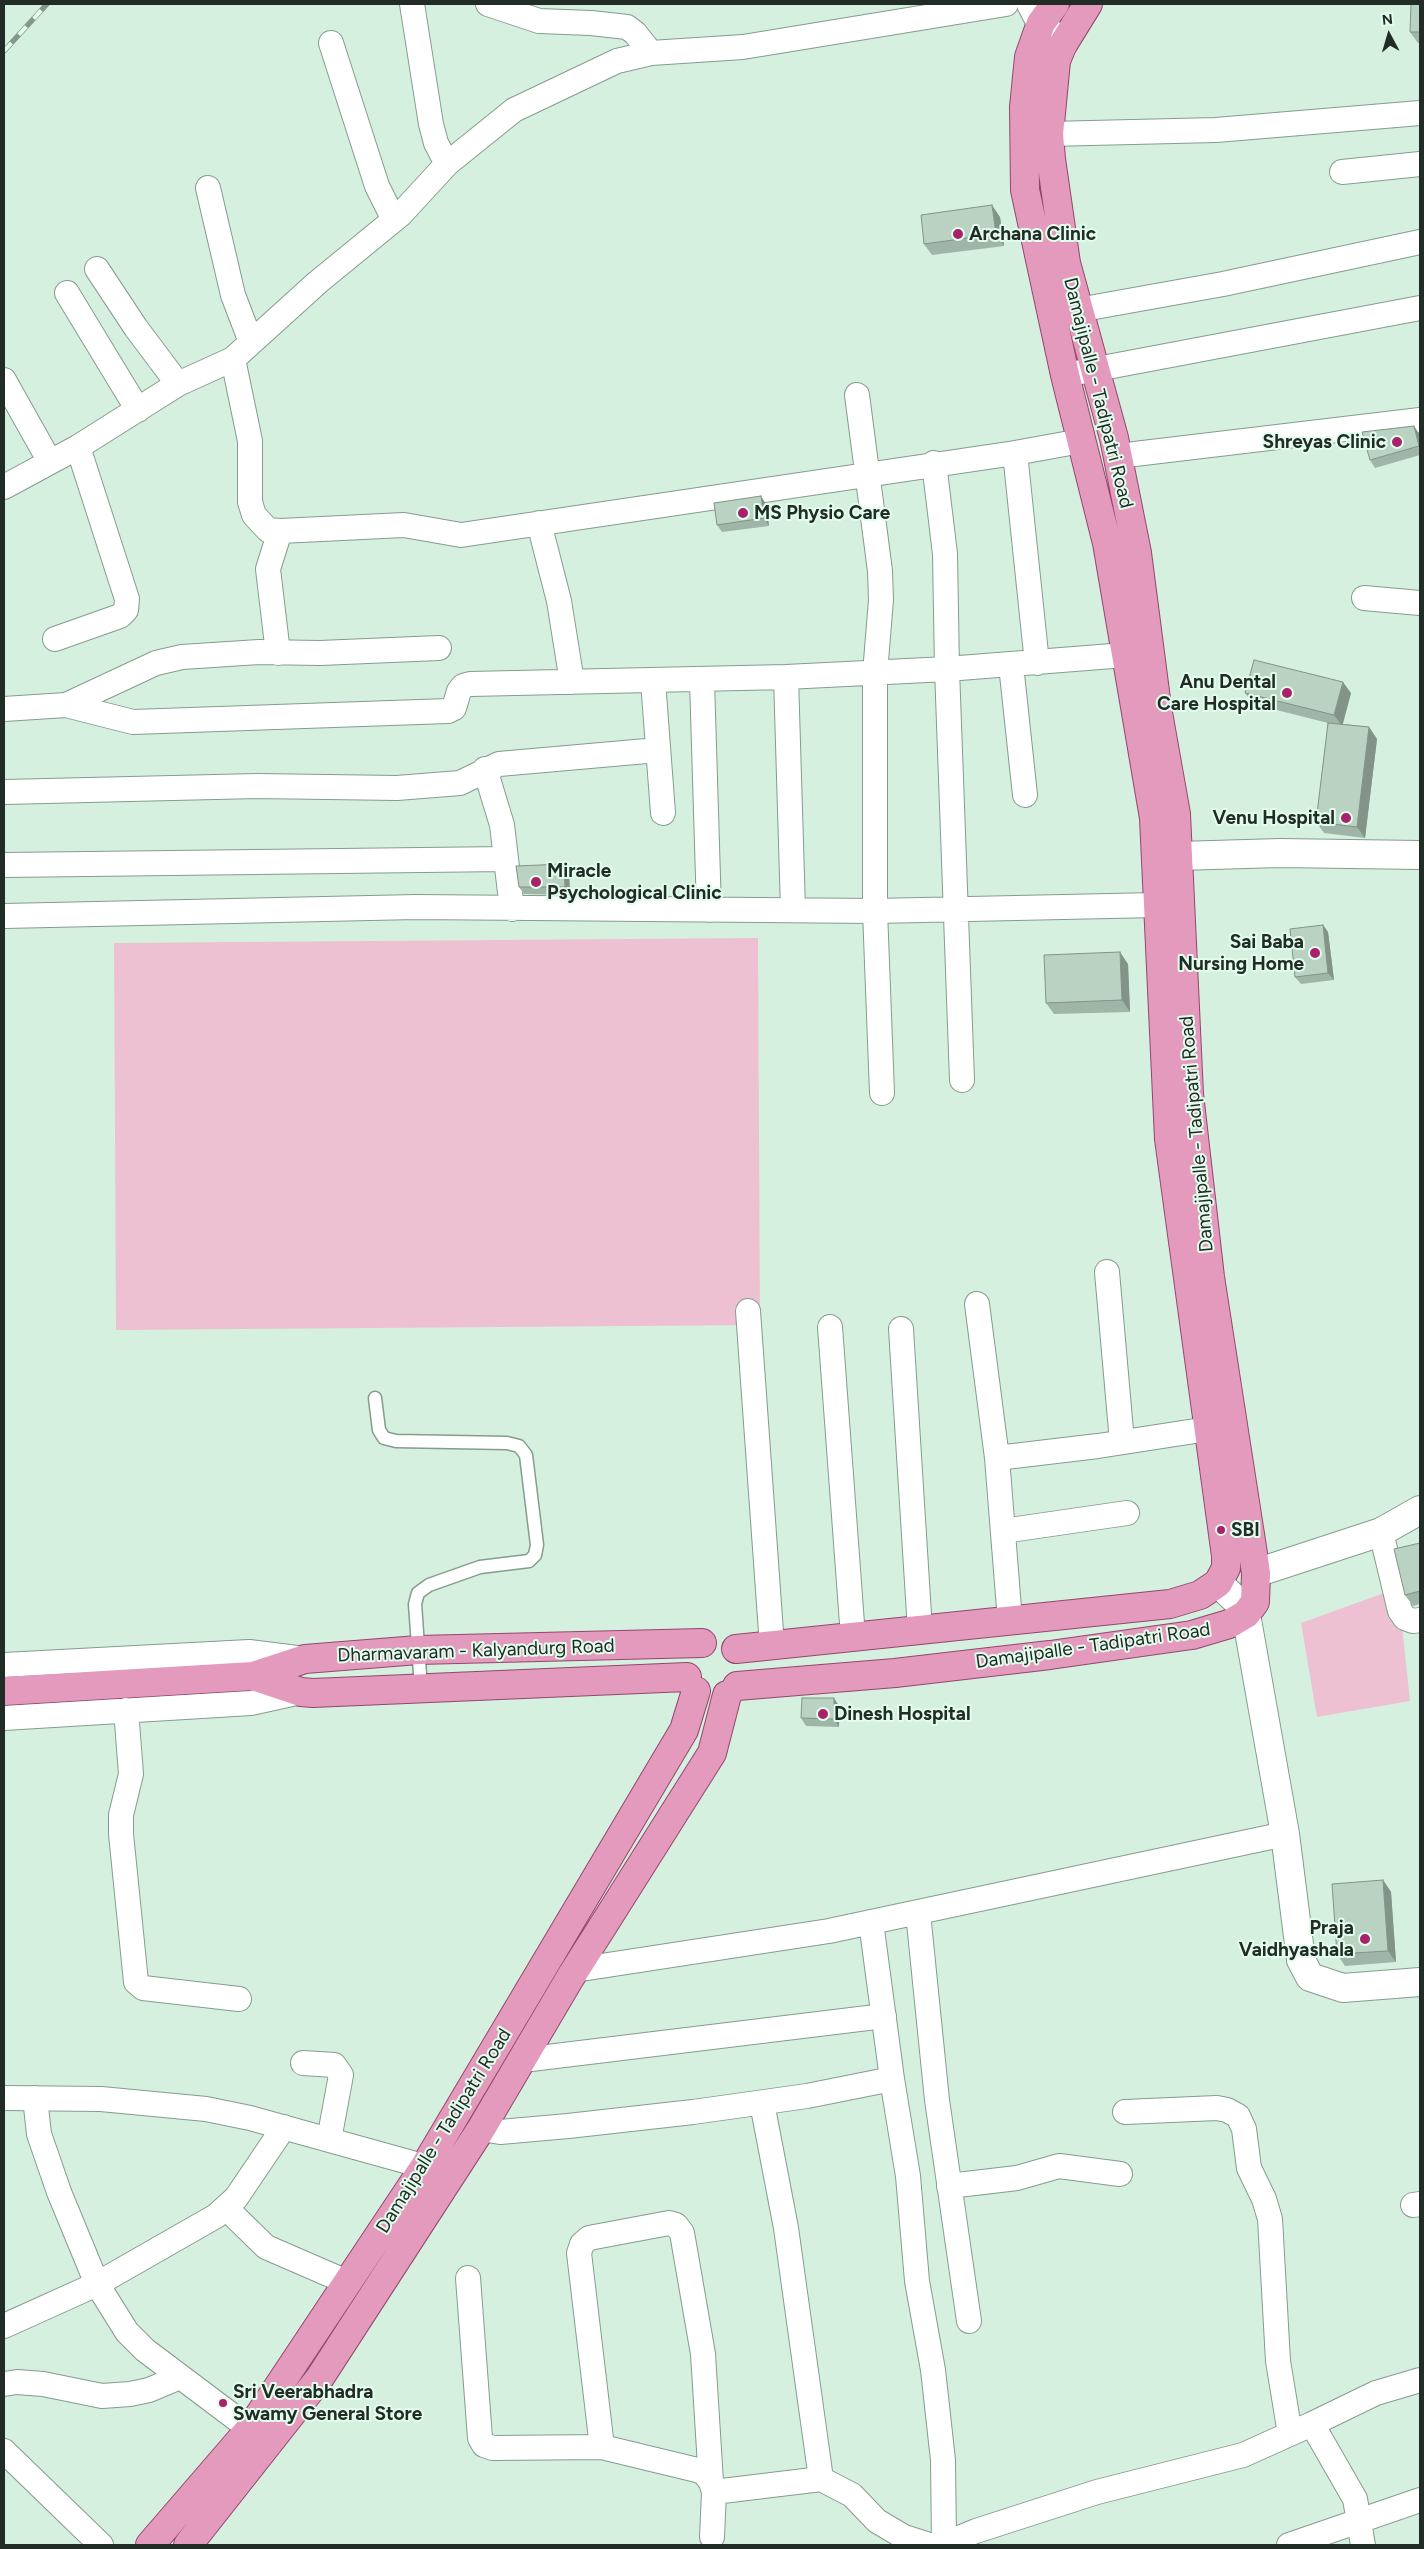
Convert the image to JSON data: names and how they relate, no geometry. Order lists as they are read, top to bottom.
{
  "streets": {
    "main road": ["Damajipalle - Tadipatri Road", "Dharmavaram - Kalyandurg Road"]
  },
  "crossings": [
    ["Damajipalle - Tadipatri Road", "Dharmavaram - Kalyandurg Road"]
  ],
  "places": [
    "Archana Clinic",
    "Shreyas Clinic",
    "MS Physio Care",
    "Anu Dental Care Hospital",
    "Venu Hospital",
    "Miracle Psychological Clinic",
    "Sai Baba Nursing Home",
    "SBI",
    "Dinesh Hospital",
    "Praja Vaidhyashala",
    "Sri Veerabhadra Swamy General Store"
  ],
  "north": "top"
}
